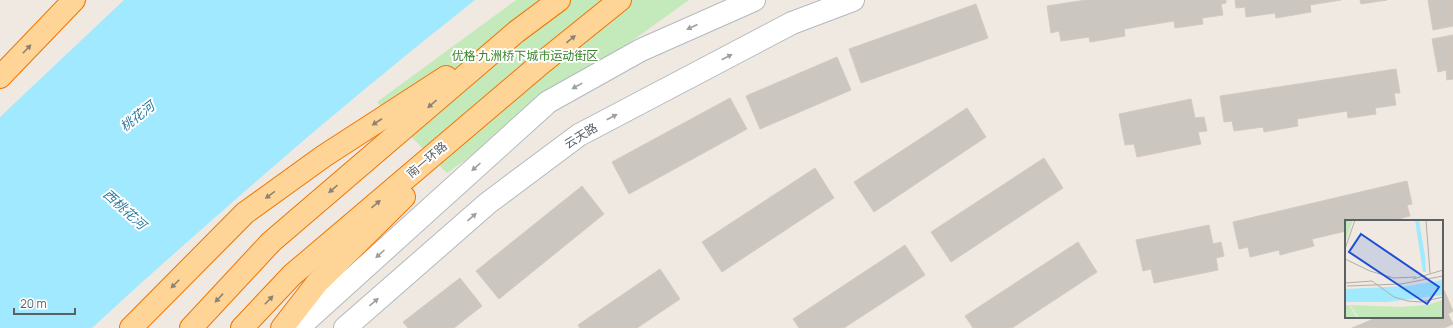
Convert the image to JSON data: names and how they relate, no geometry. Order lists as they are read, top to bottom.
{
  "streets": {
    "highway": ["南一环路"],
    "main road": ["云天路"]
  },
  "water": ["桃花河", "西桃花河"],
  "parks": ["优格·九洲桥下城市运动街区"],
  "scale_bar": "20 m"
}
